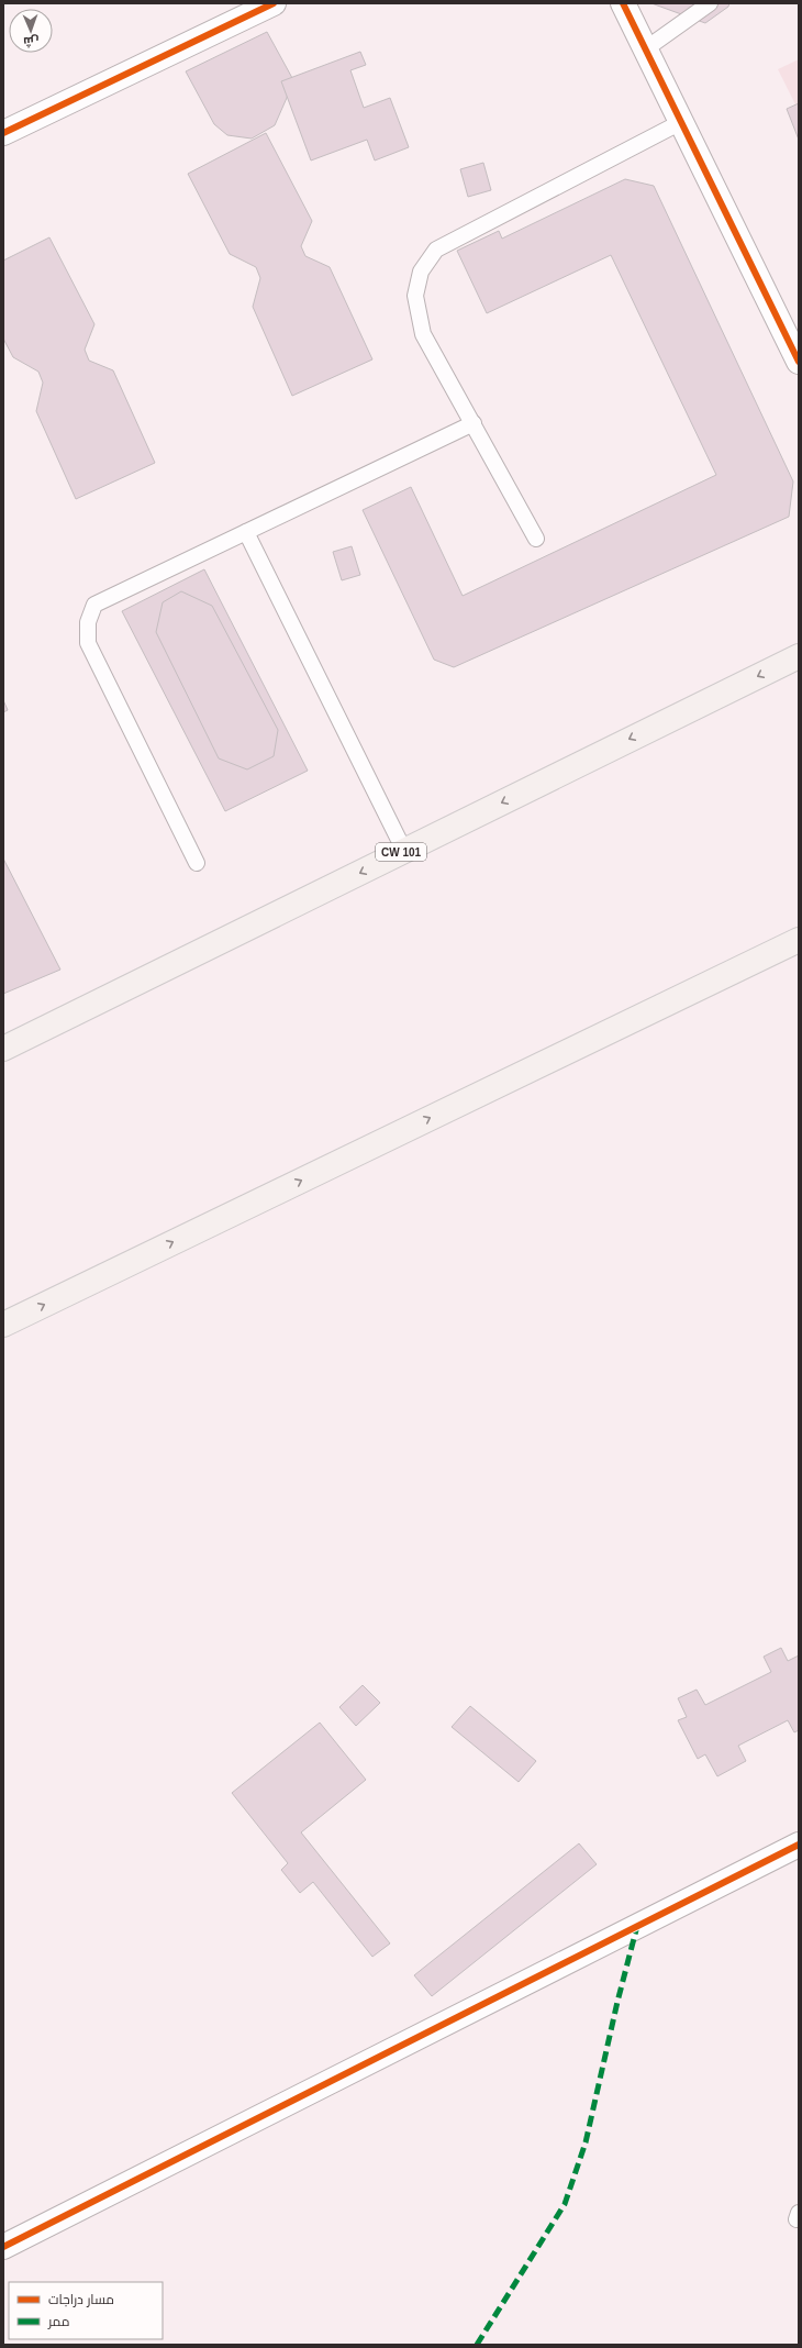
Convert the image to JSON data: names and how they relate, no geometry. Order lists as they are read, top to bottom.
{
  "streets": {
    "main road": ["CW 101"]
  },
  "legend": ["مسار دراجات", "ممر"],
  "north": "bottom"
}
